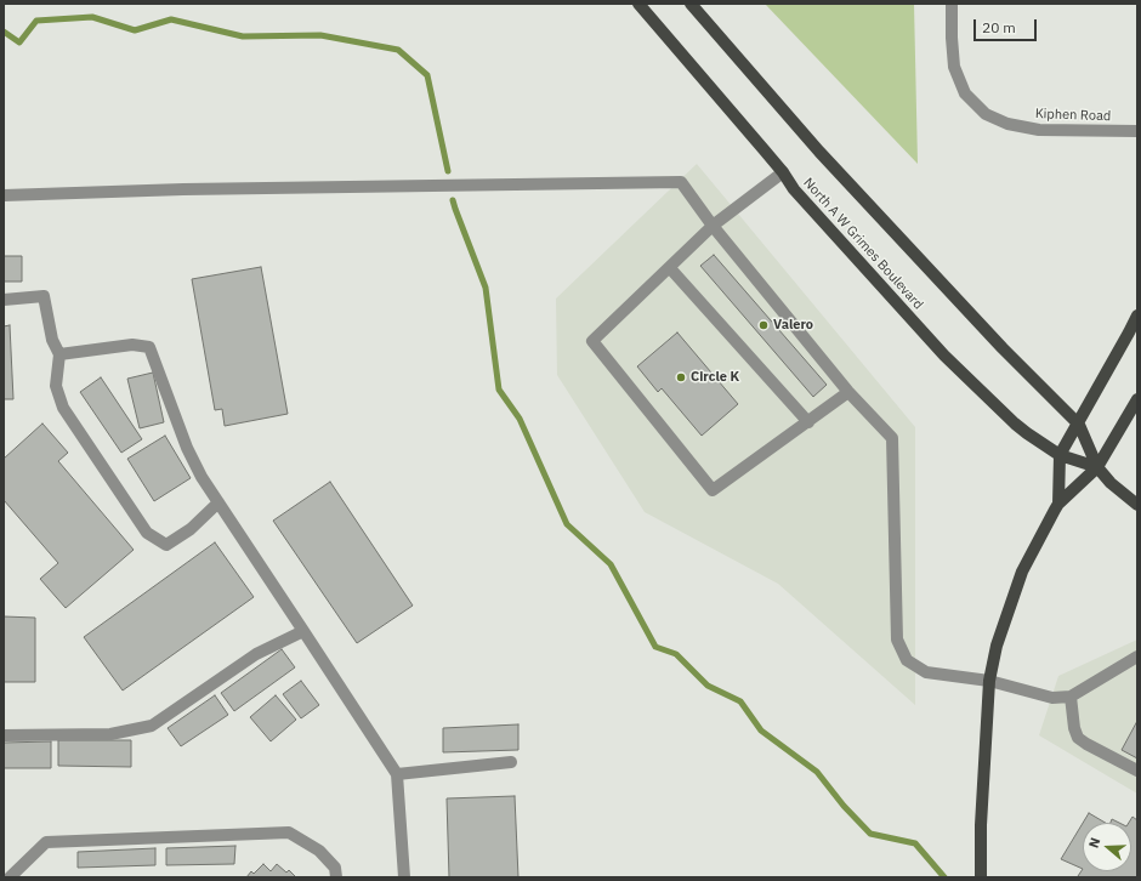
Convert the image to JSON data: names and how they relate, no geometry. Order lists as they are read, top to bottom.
{
  "streets": {
    "main road": ["North A W Grimes Boulevard"],
    "street": ["Kiphen Road"]
  },
  "places": ["Valero", "Circle K"],
  "scale_bar": "20 m",
  "north": "left"
}
